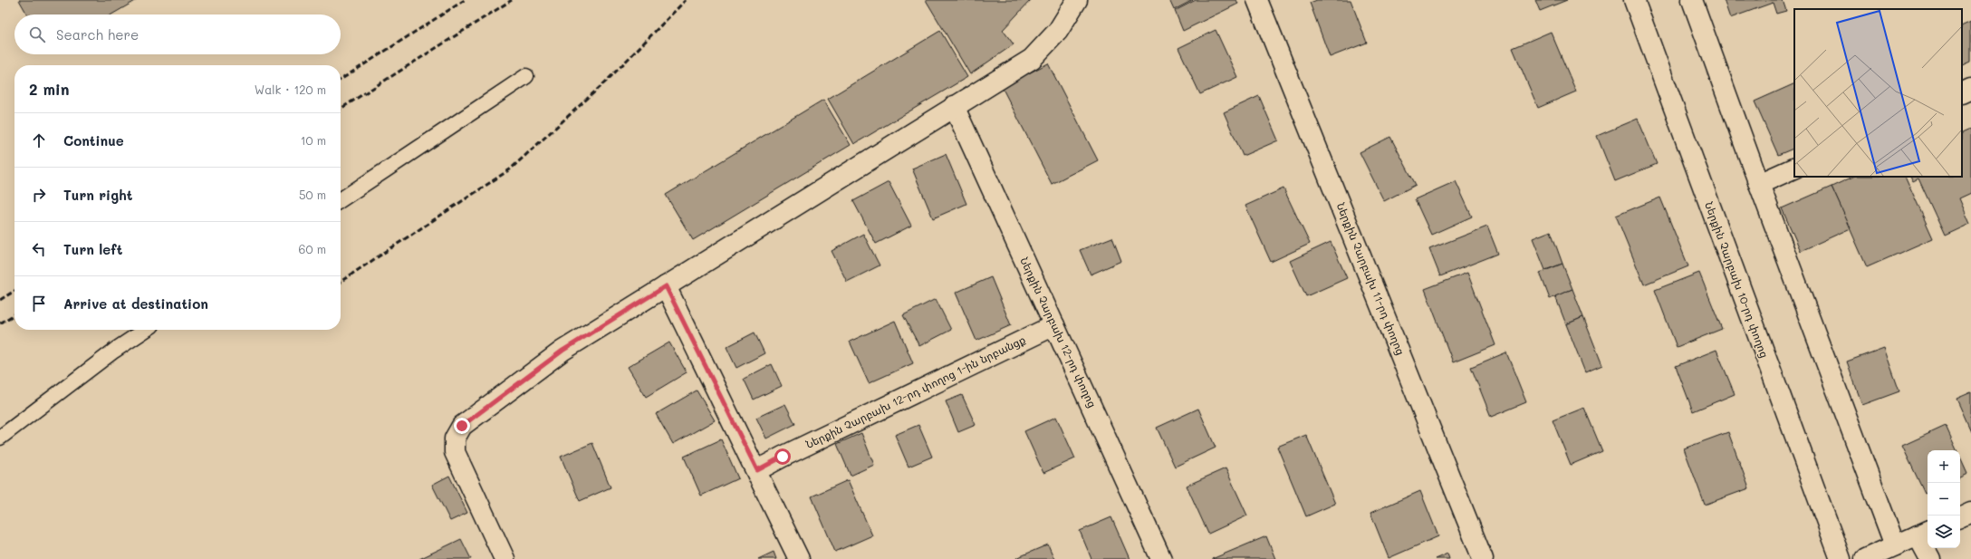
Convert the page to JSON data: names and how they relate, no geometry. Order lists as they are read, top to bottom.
{
  "streets": {
    "street": [
      "Ներքին Չարբախ 11-րդ փողոց",
      "Ներքին Չարբախ 10-րդ փողոց",
      "Ներքին Չարբախ 12-րդ փողոց",
      "Ներքին Չարբախ 12-րդ փողոց 1-ին նրբանցք"
    ]
  },
  "crossings": [
    ["Ներքին Չարբախ 12-րդ փողոց", "Ներքին Չարբախ 12-րդ փողոց 1-ին նրբանցք"]
  ],
  "page": {
    "search": "Search here",
    "heading": ["2 min", "Walk · 120 m"],
    "list": [
      ["Continue", "10 m"],
      ["Turn right", "50 m"],
      ["Turn left", "60 m"],
      "Arrive at destination"
    ],
    "map_buttons": ["+", "−"]
  }
}
